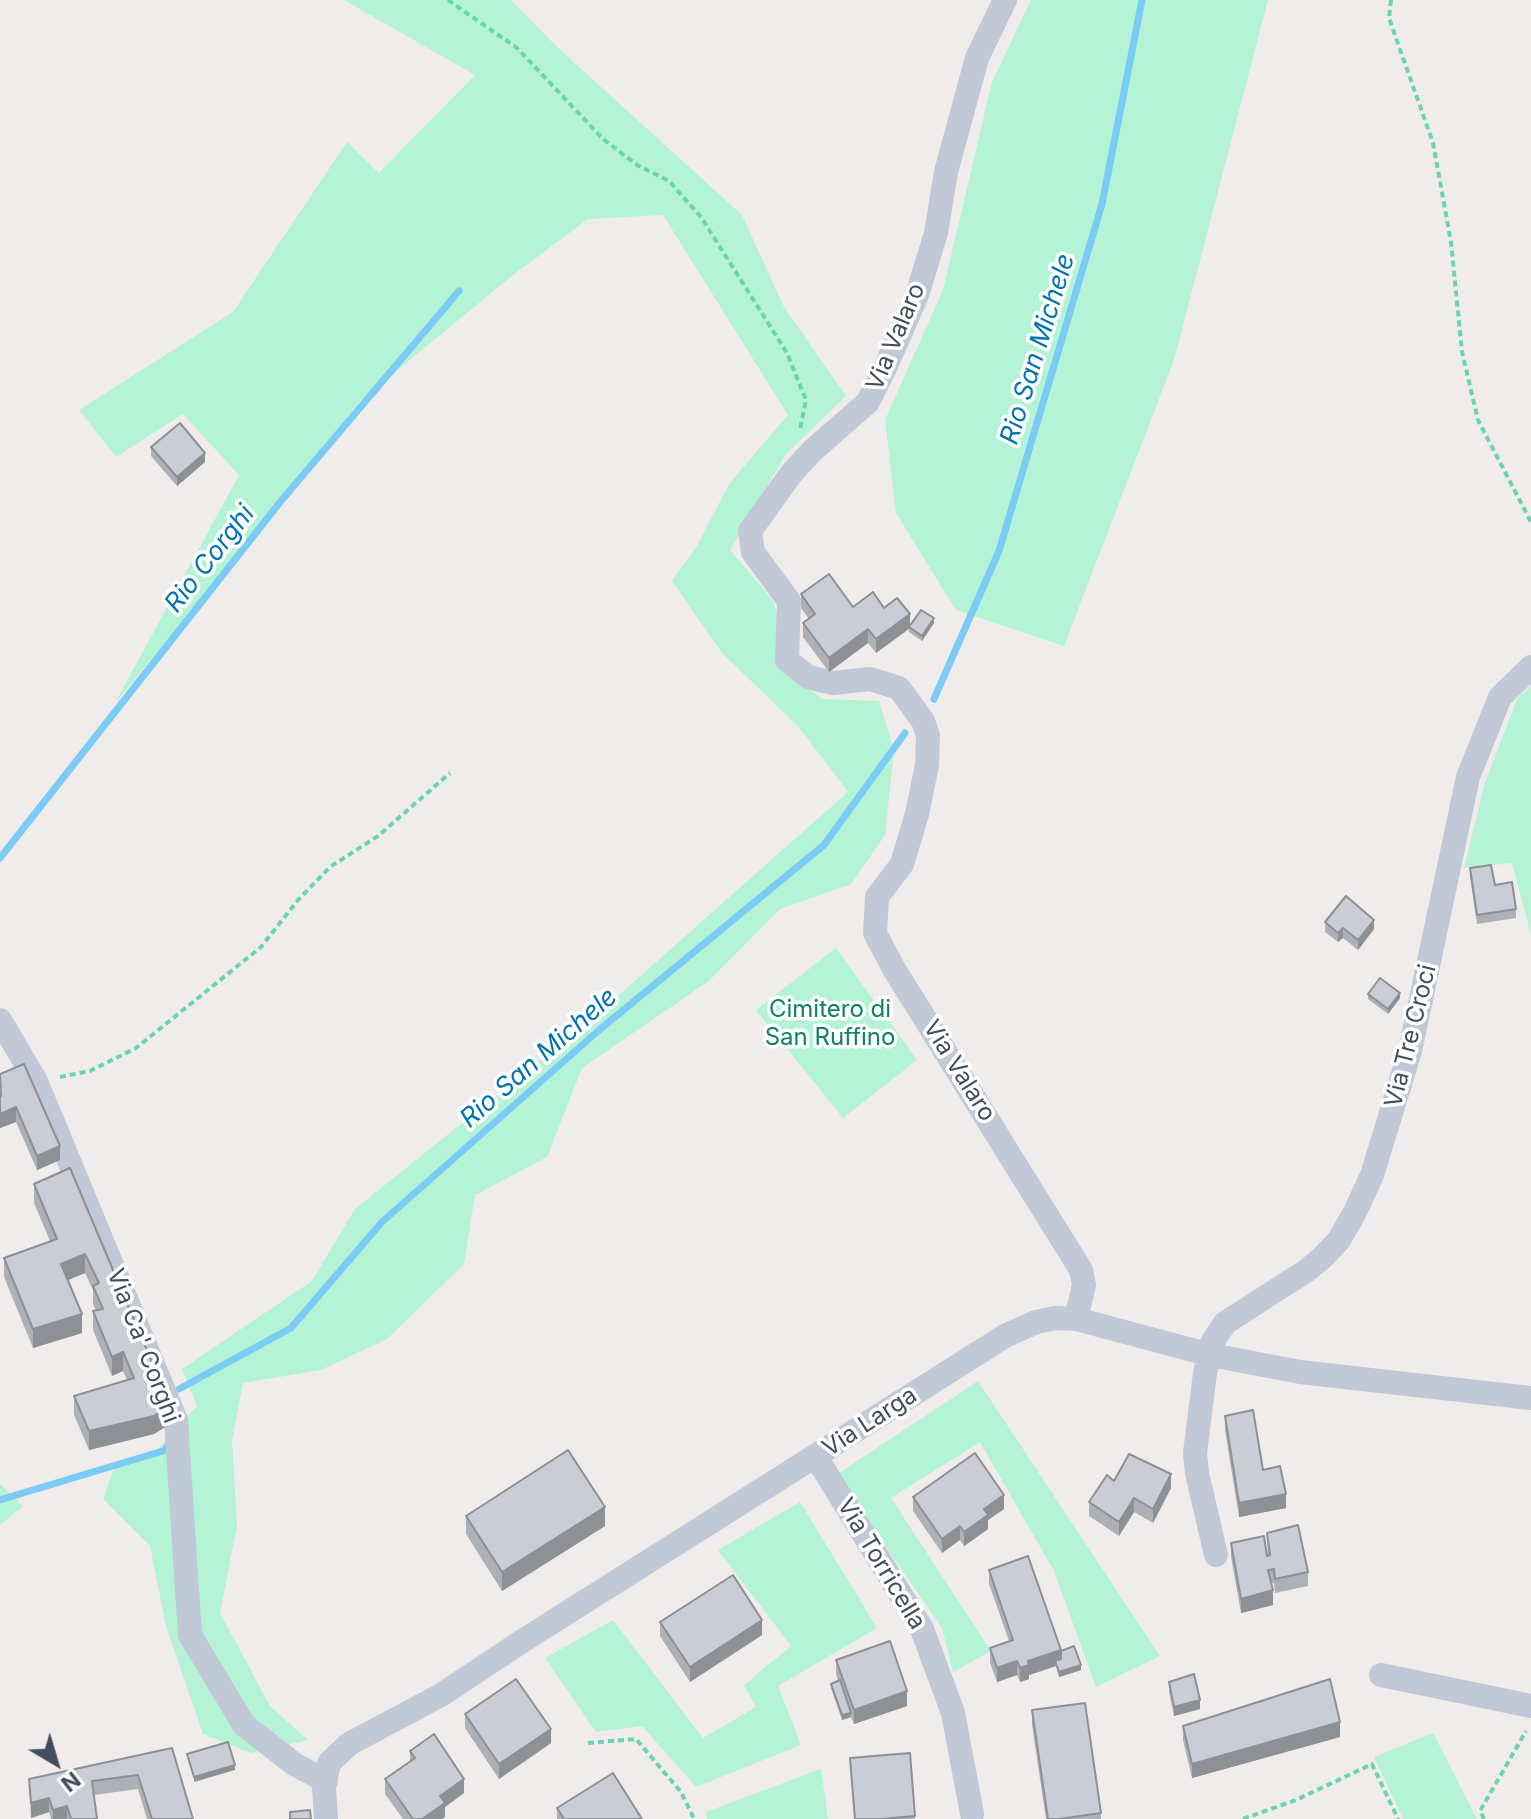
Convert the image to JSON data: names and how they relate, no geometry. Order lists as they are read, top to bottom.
{
  "streets": {
    "street": [
      "Via Valaro",
      "Via Tre Croci",
      "Via Ca' Corghi",
      "Via Larga",
      "Via Torricella"
    ]
  },
  "crossings": [
    ["Via Valaro", "Via Larga"],
    ["Via Tre Croci", "Via Larga"],
    ["Via Ca' Corghi", "Via Larga"],
    ["Via Larga", "Via Torricella"]
  ],
  "water": ["Rio San Michele", "Rio Corghi"],
  "parks": ["Cimitero di San Ruffino"],
  "north": "bottom right"
}
